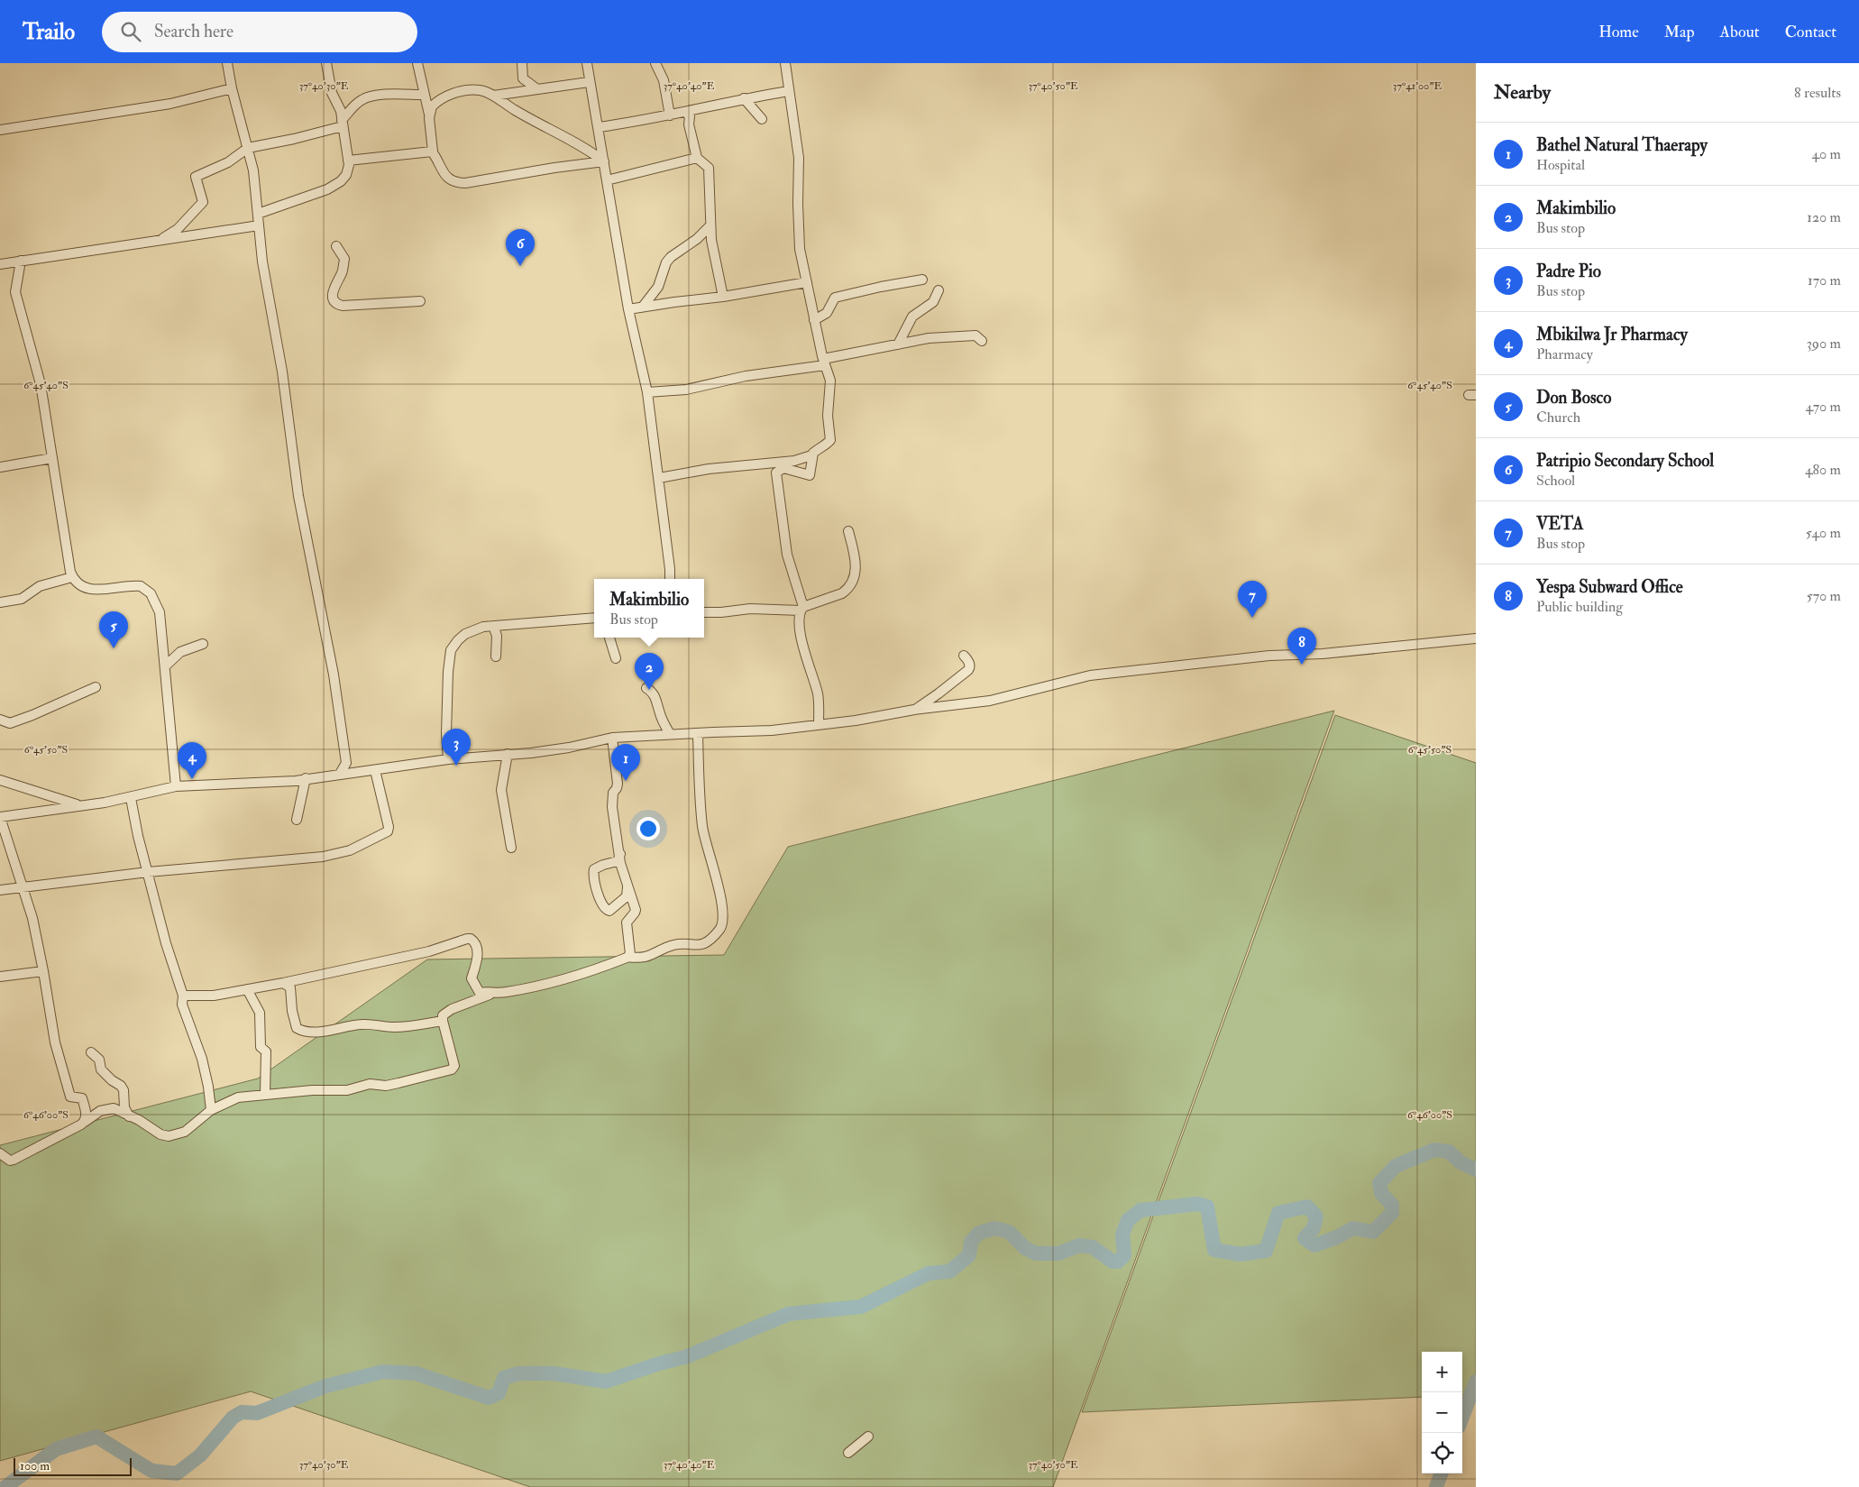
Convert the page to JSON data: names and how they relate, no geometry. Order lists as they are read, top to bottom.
{
  "scale_bar": "100 m",
  "page": {
    "header": "Trailo",
    "search": "Search here",
    "nav": [
      "Home",
      "Map",
      "About",
      "Contact"
    ],
    "heading": ["Nearby", "8 results"],
    "list": [
      {
        "mark": "1",
        "name": "Bathel Natural Thaerapy",
        "note": "Hospital",
        "value": "40 m"
      },
      {
        "mark": "2",
        "name": "Makimbilio",
        "note": "Bus stop",
        "value": "120 m"
      },
      {
        "mark": "3",
        "name": "Padre Pio",
        "note": "Bus stop",
        "value": "170 m"
      },
      {
        "mark": "4",
        "name": "Mbikilwa Jr Pharmacy",
        "note": "Pharmacy",
        "value": "390 m"
      },
      {
        "mark": "5",
        "name": "Don Bosco",
        "note": "Church",
        "value": "470 m"
      },
      {
        "mark": "6",
        "name": "Patripio Secondary School",
        "note": "School",
        "value": "480 m"
      },
      {
        "mark": "7",
        "name": "VETA",
        "note": "Bus stop",
        "value": "540 m"
      },
      {
        "mark": "8",
        "name": "Yespa Subward Office",
        "note": "Public building",
        "value": "570 m"
      }
    ],
    "pins": [
      "6",
      "7",
      "5",
      "8",
      "2",
      "3",
      "4",
      "1"
    ],
    "popup": ["Makimbilio", "Bus stop"],
    "map_buttons": ["+", "−"],
    "scale": "100 m"
  },
  "coordinates": [
    "37°40'30\"E",
    "37°40'40\"E",
    "37°40'50\"E",
    "37°41'00\"E",
    "6°45'40\"S",
    "6°45'50\"S",
    "6°46'00\"S"
  ]
}
